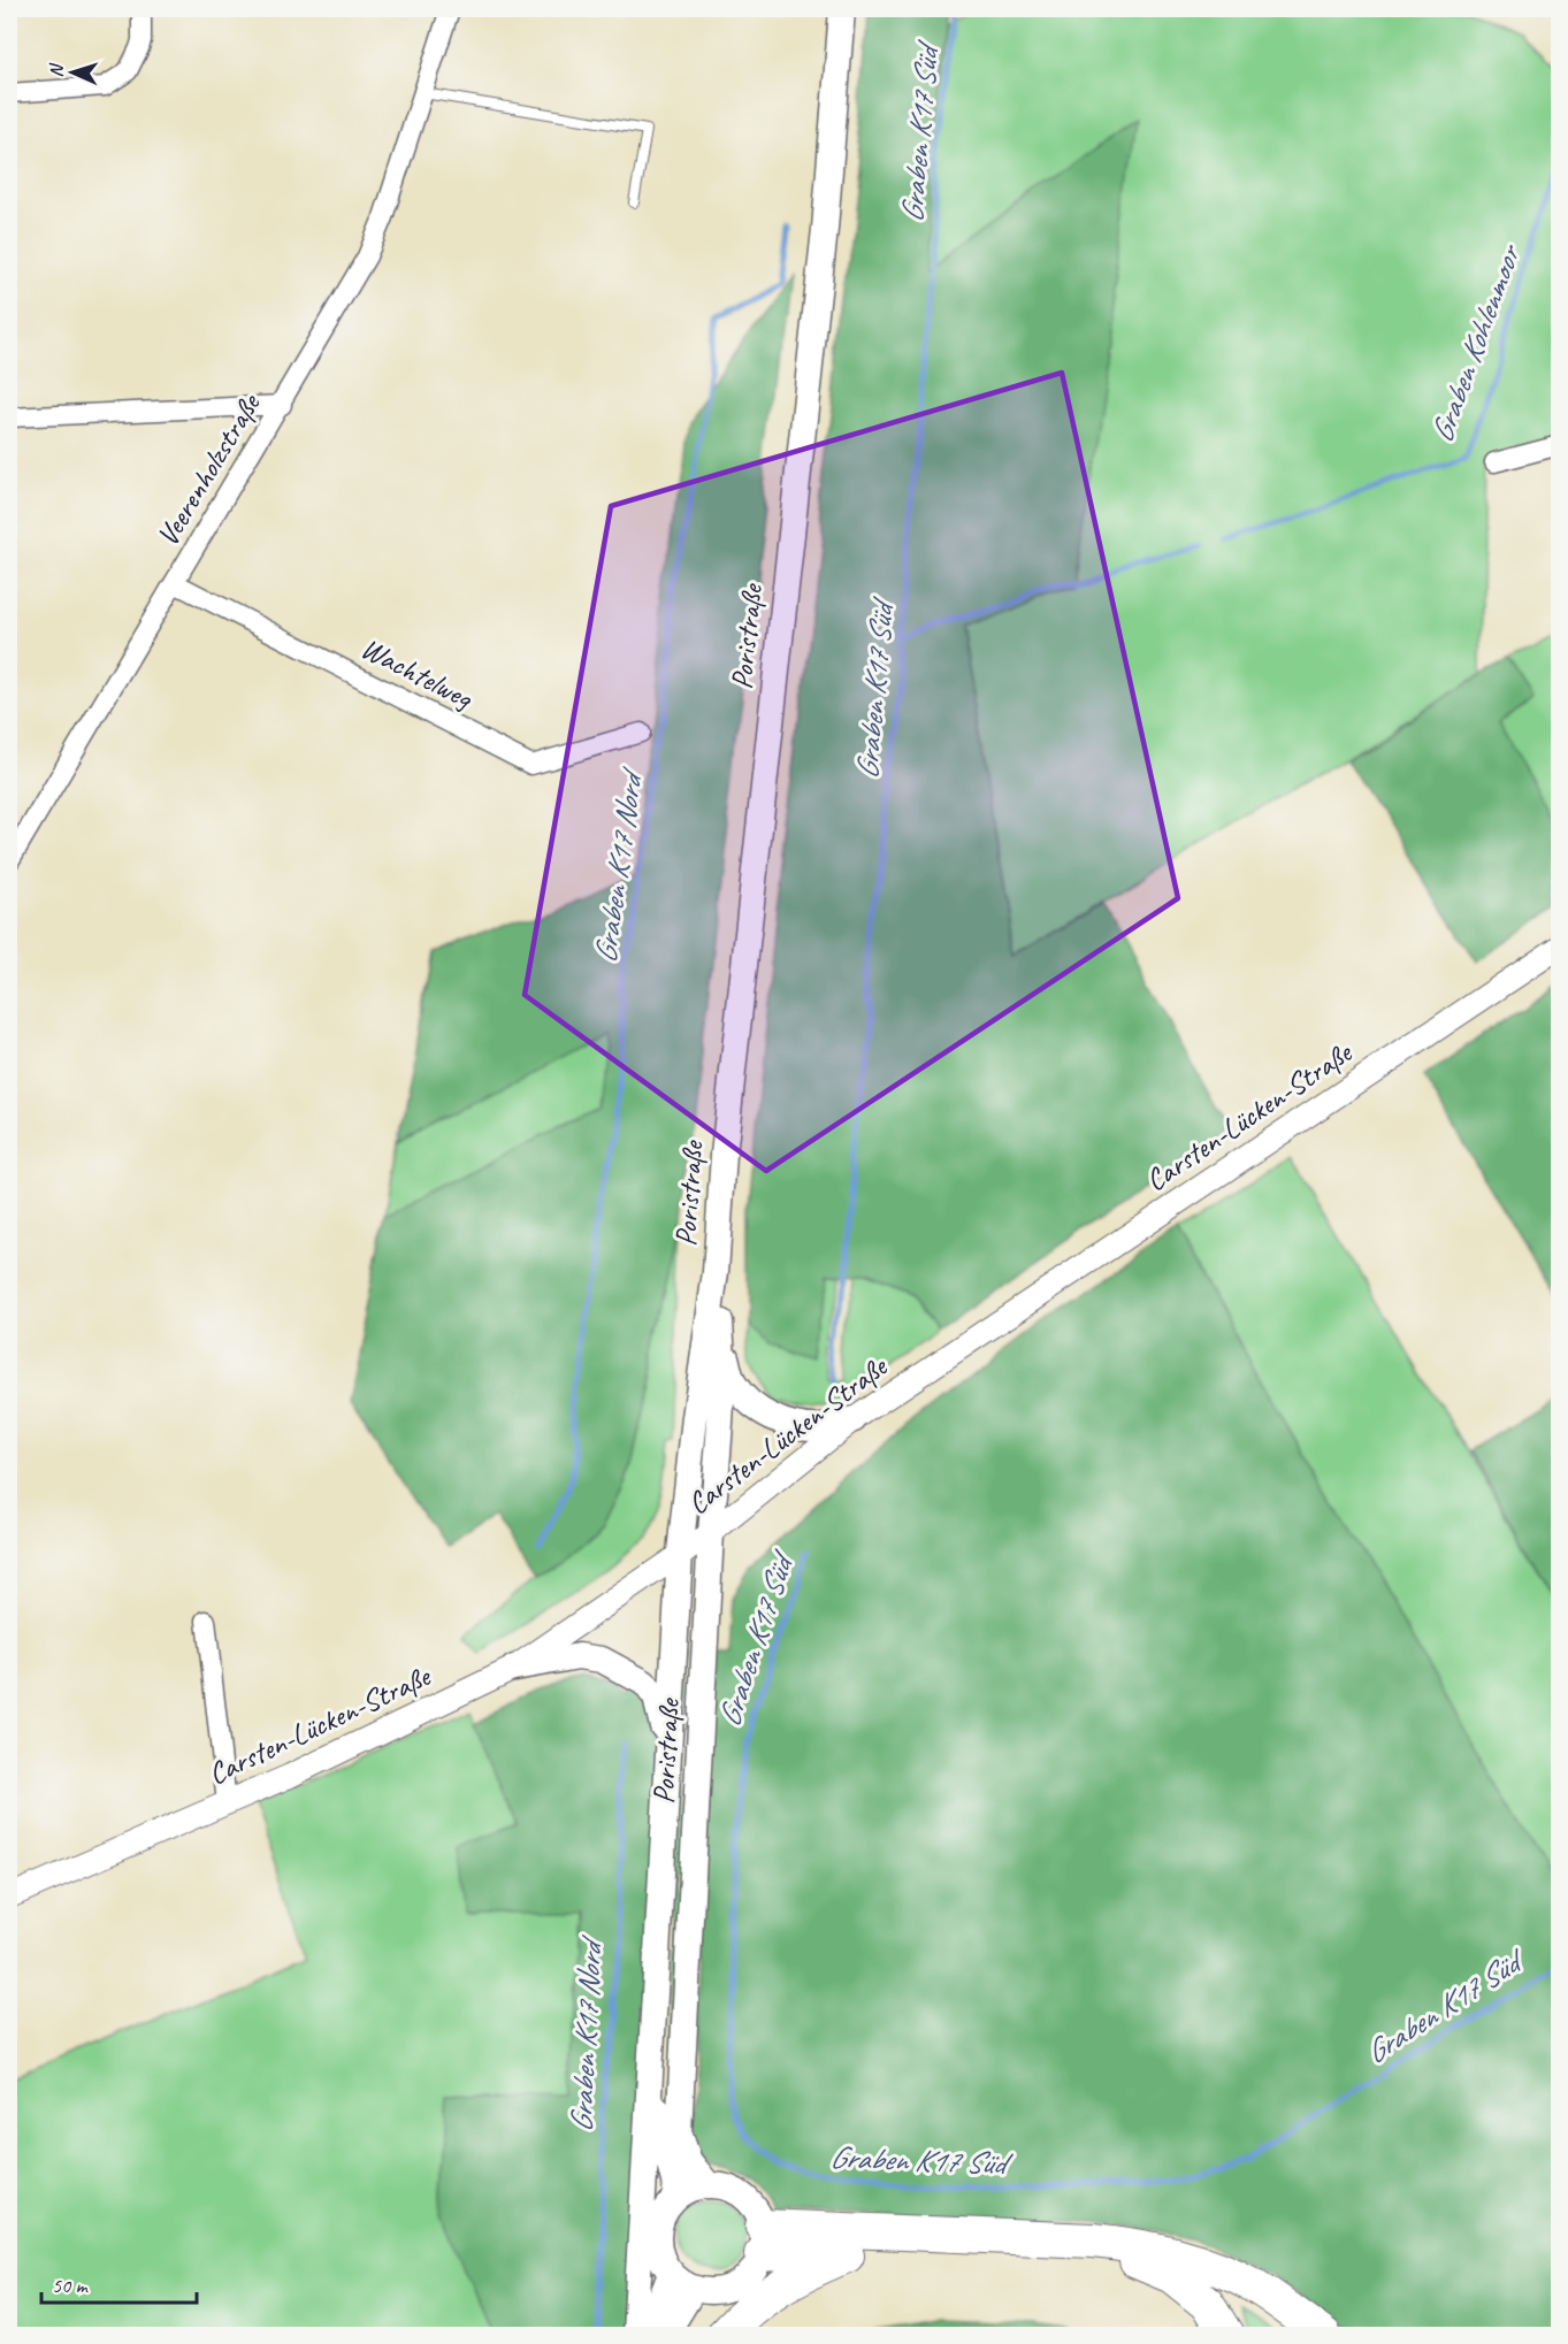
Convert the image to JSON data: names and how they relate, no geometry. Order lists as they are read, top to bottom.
{
  "streets": {
    "main road": ["Poristraße"],
    "street": ["Veerenholzstraße", "Wachtelweg", "Carsten-Lücken-Straße"]
  },
  "crossings": [
    ["Veerenholzstraße", "Wachtelweg"],
    ["Poristraße", "Carsten-Lücken-Straße"]
  ],
  "water": ["Graben K17 Süd", "Graben Kohlenmoor", "Graben K17 Nord"],
  "scale_bar": "50 m",
  "north": "left"
}
